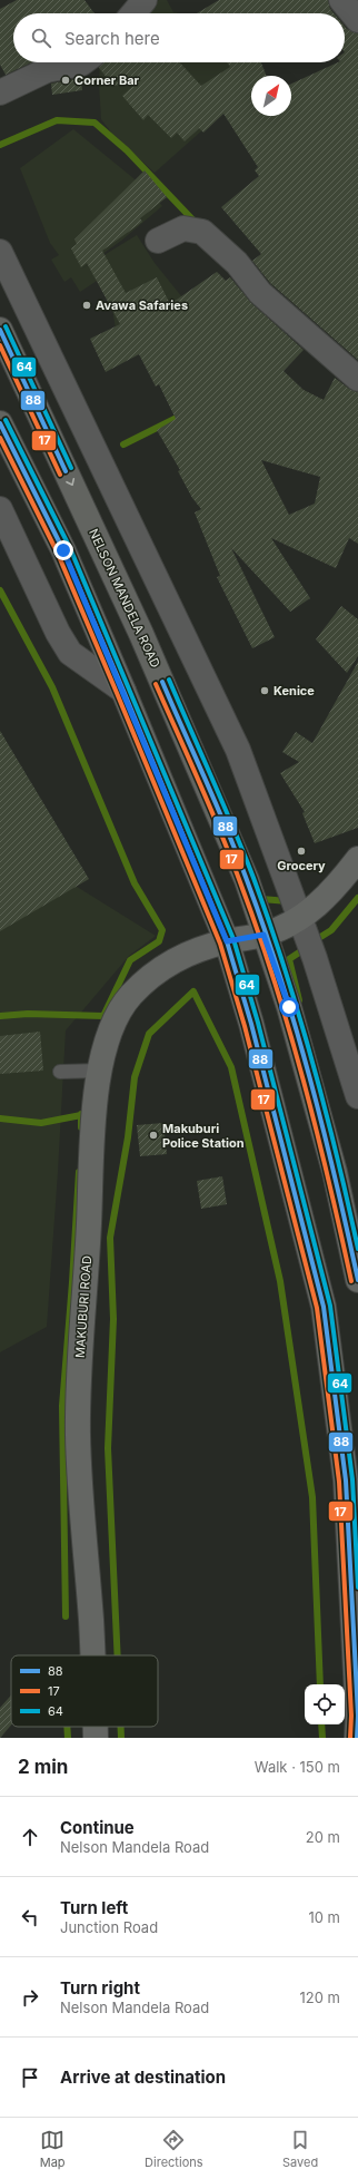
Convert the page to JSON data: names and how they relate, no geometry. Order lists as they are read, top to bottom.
{
  "streets": {
    "main road": ["NELSON MANDELA ROAD"],
    "street": ["MAKUBURI ROAD"]
  },
  "crossings": [
    ["NELSON MANDELA ROAD", "MAKUBURI ROAD"]
  ],
  "places": [
    "Corner Bar",
    "Avawa Safaries",
    "Kenice",
    "Grocery",
    "Makuburi Police Station"
  ],
  "lines": ["transit line 64", "transit line 88", "transit line 17"],
  "legend": ["88", "17", "64"],
  "north": "top right",
  "page": {
    "search": "Search here",
    "heading": ["2 min", "Walk · 150 m"],
    "list": [
      ["Continue", "Nelson Mandela Road", "20 m"],
      ["Turn left", "Junction Road", "10 m"],
      ["Turn right", "Nelson Mandela Road", "120 m"],
      "Arrive at destination"
    ],
    "nav": ["Map", "Directions", "Saved"]
  }
}
